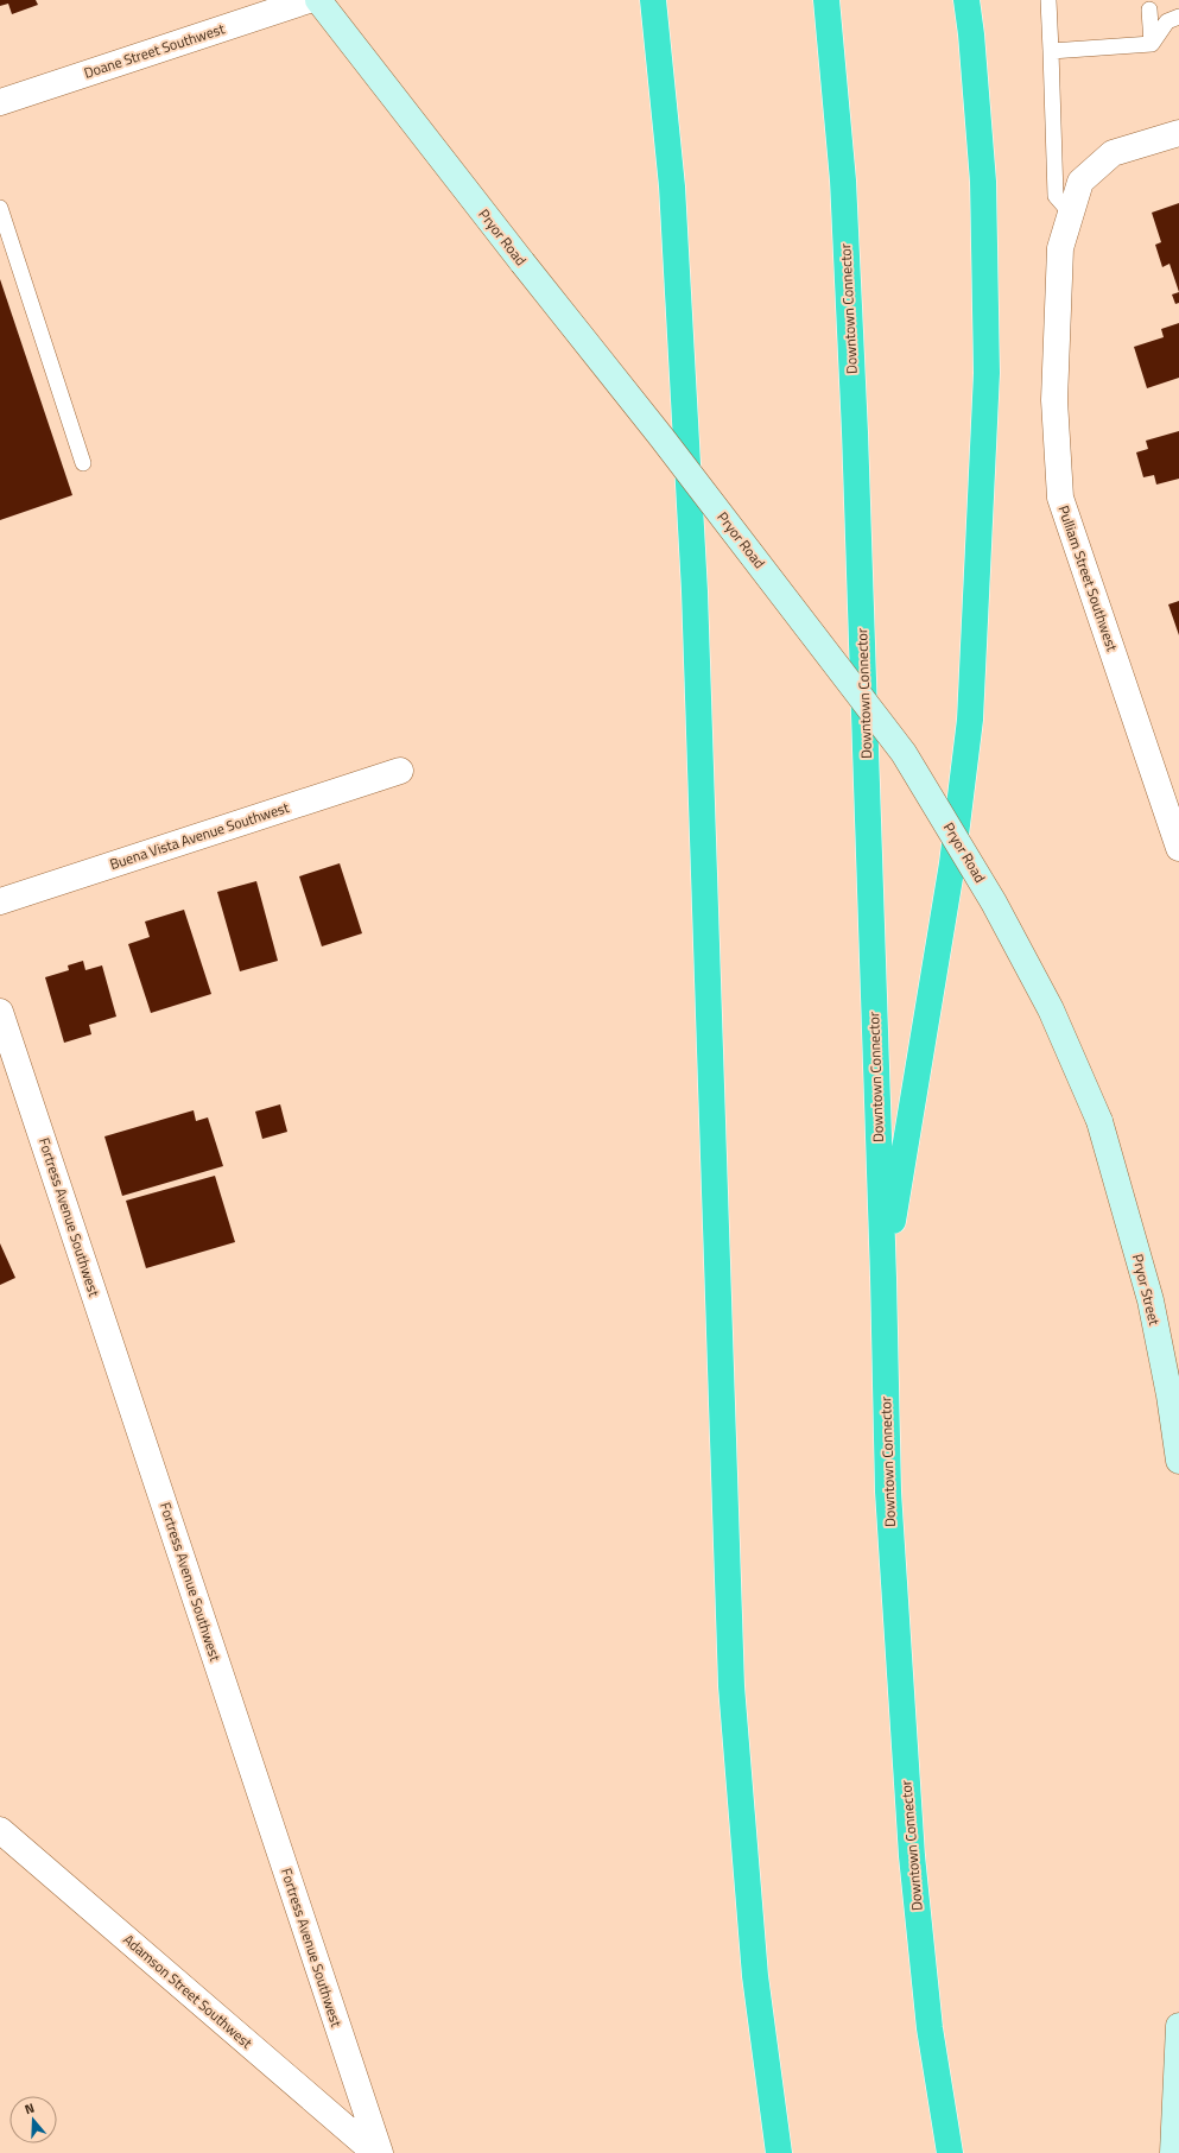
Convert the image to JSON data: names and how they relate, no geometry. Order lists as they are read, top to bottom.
{
  "streets": {
    "highway": ["Downtown Connector"],
    "main road": ["Pryor Road", "Pryor Street"],
    "street": [
      "Doane Street Southwest",
      "Pulliam Street Southwest",
      "Buena Vista Avenue Southwest",
      "Fortress Avenue Southwest",
      "Adamson Street Southwest"
    ]
  },
  "crossings": [
    ["Pryor Road", "Pryor Street"]
  ],
  "north": "top"
}
